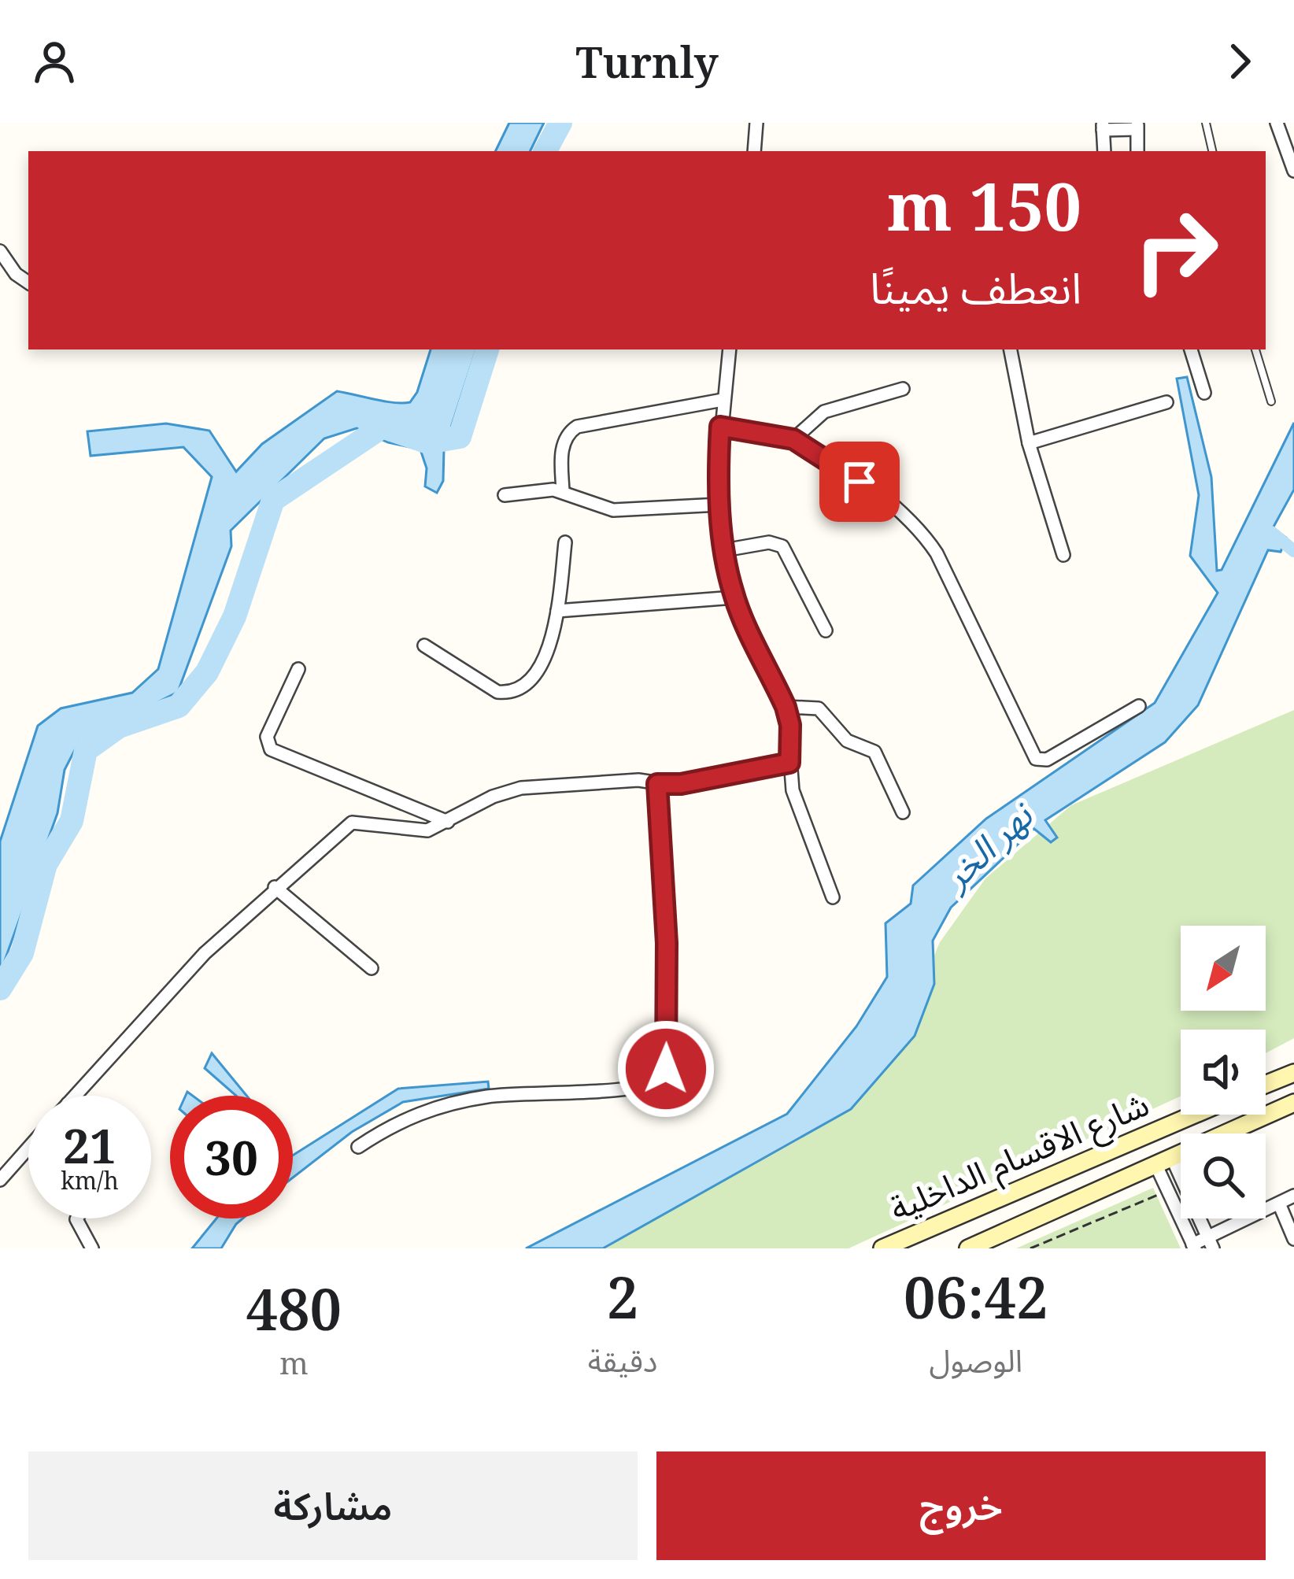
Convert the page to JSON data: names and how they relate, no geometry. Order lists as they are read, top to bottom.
{
  "streets": {
    "street": ["شارع الاقسام الداخلية"]
  },
  "water": ["نهر الخر"],
  "north": "bottom left",
  "page": {
    "header": "Turnly",
    "turn": ["150 m", "انعطف يمينًا"],
    "speed": "21 km/h",
    "limit": "30",
    "eta": [
      "06:42",
      "الوصول",
      "2",
      "دقيقة",
      "480",
      "m"
    ],
    "buttons": ["خروج", "مشاركة"]
  }
}
